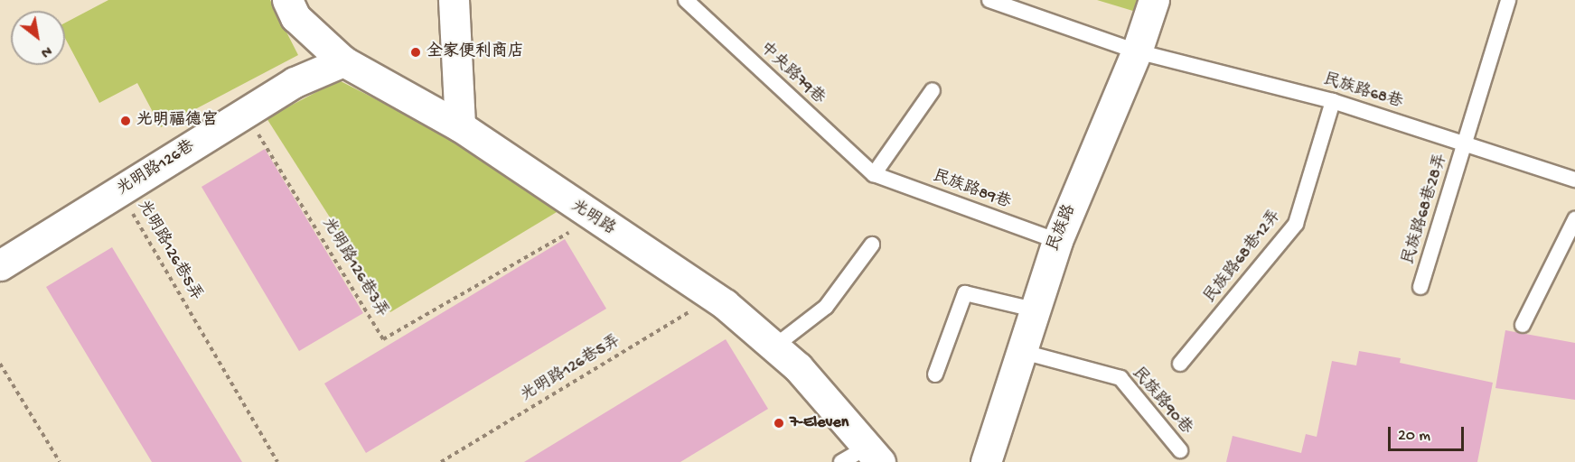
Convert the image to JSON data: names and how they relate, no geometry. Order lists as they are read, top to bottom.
{
  "streets": {
    "street": ["光明路126巷", "光明路", "民族路"],
    "lane": [
      "中央路79巷",
      "民族路68巷",
      "民族路89巷",
      "民族路68巷28弄",
      "民族路68巷12弄",
      "民族路90巷"
    ],
    "path": ["光明路126巷5弄", "光明路126巷3弄"]
  },
  "crossings": [
    ["中央路79巷", "民族路89巷"],
    ["民族路68巷", "民族路68巷28弄"],
    ["民族路68巷", "民族路"],
    ["民族路68巷", "民族路68巷12弄"],
    ["光明路126巷", "光明路"],
    ["光明路126巷", "光明路126巷5弄"],
    ["光明路126巷", "光明路126巷3弄"],
    ["民族路89巷", "民族路"],
    ["光明路", "光明路126巷5弄"],
    ["光明路", "光明路126巷3弄"],
    ["民族路", "民族路90巷"]
  ],
  "places": ["全家便利商店", "光明福德宮", "7-Eleven"],
  "scale_bar": "20 m",
  "north": "bottom right"
}
